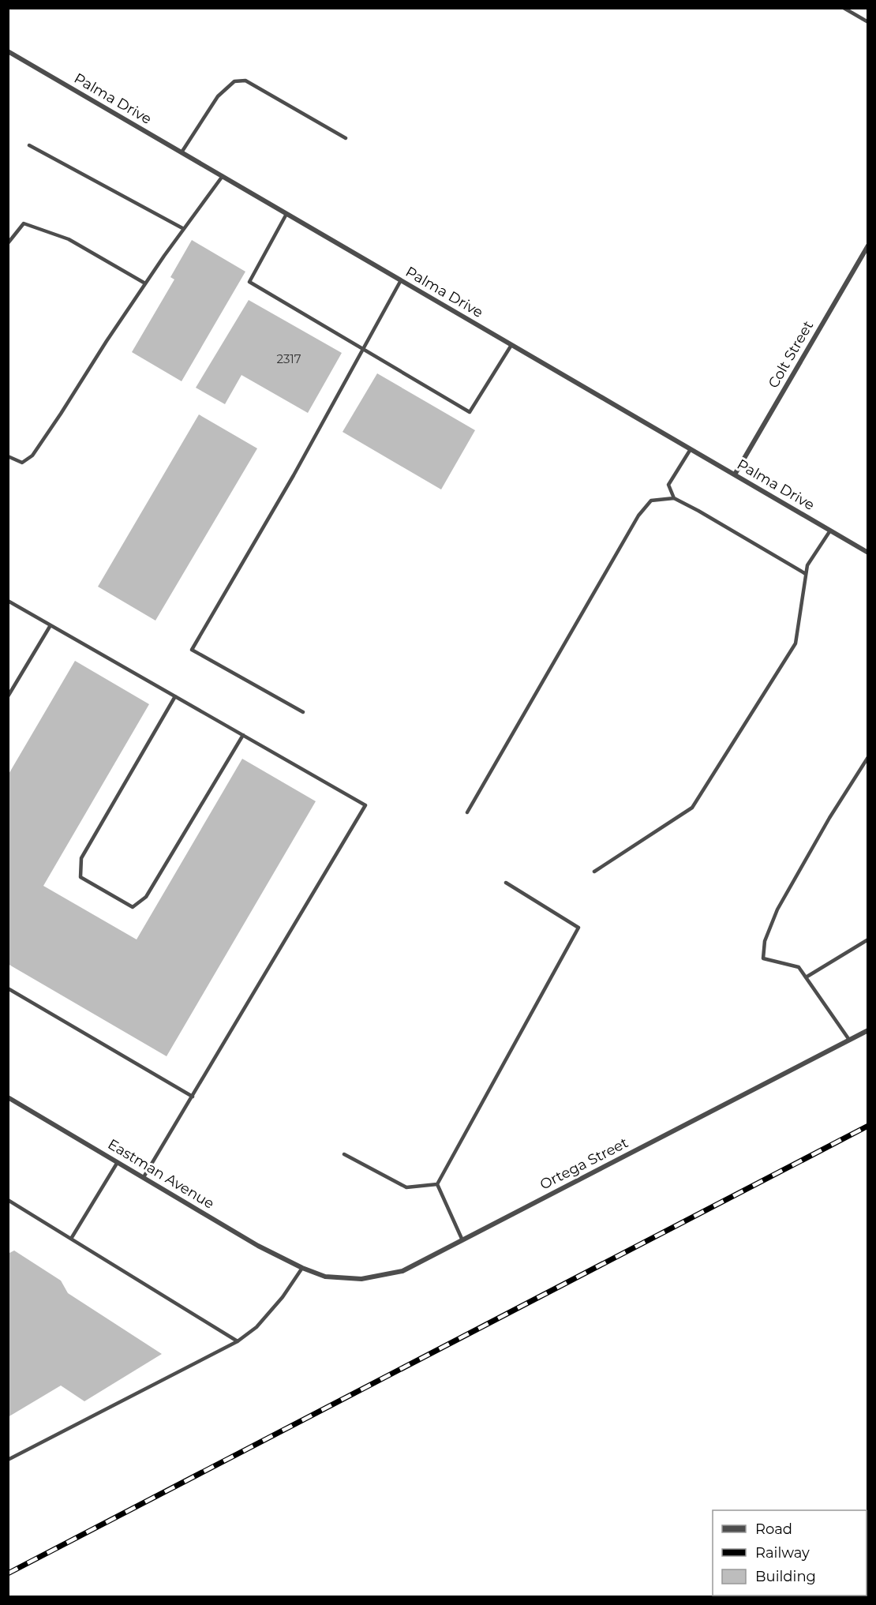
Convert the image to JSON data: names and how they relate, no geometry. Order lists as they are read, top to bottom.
{
  "streets": {
    "street": [
      "Palma Drive",
      "Colt Street",
      "Ortega Street",
      "Eastman Avenue"
    ]
  },
  "crossings": [
    ["Palma Drive", "Colt Street"],
    ["Ortega Street", "Eastman Avenue"]
  ],
  "house_numbers": ["2317"],
  "legend": ["Road", "Railway", "Building"]
}
